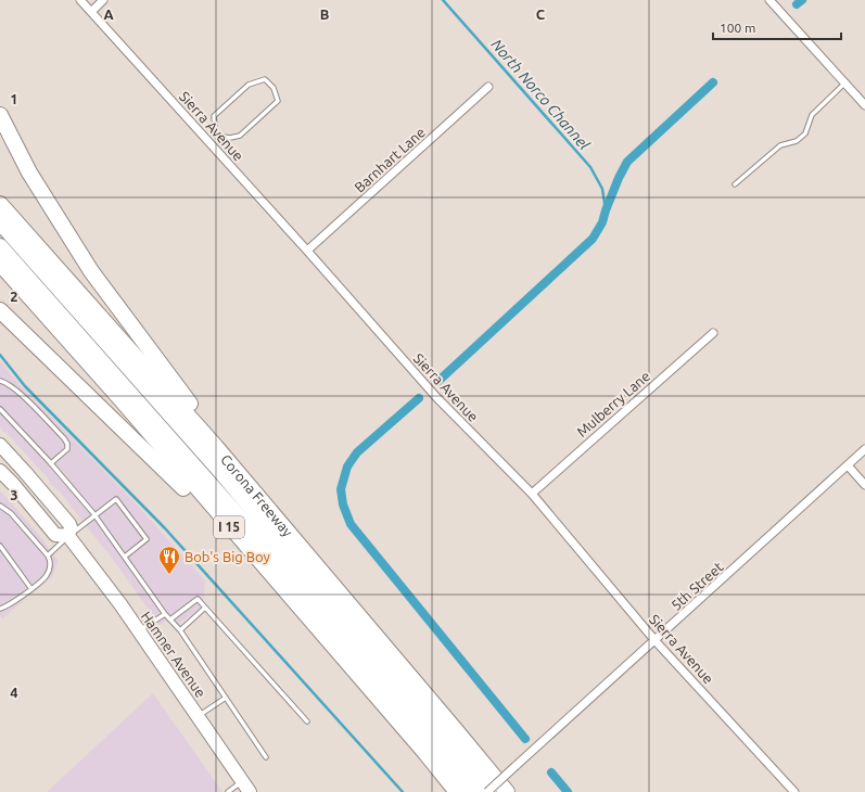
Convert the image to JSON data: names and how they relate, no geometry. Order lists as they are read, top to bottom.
{
  "streets": {
    "highway": ["Corona Freeway", "I 15"],
    "main road": ["Hamner Avenue"],
    "street": [
      "Sierra Avenue",
      "Barnhart Lane",
      "Mulberry Lane",
      "5th Street"
    ]
  },
  "crossings": [
    ["Sierra Avenue", "Barnhart Lane"],
    ["Sierra Avenue", "Mulberry Lane"],
    ["Sierra Avenue", "5th Street"]
  ],
  "water": ["North Norco Channel"],
  "places": {
    "restaurant": ["Bob's Big Boy"]
  },
  "scale_bar": "100 m",
  "grid": {
    "columns": ["A", "B", "C"],
    "rows": [
      "1",
      "2",
      "3",
      "4"
    ]
  }
}
